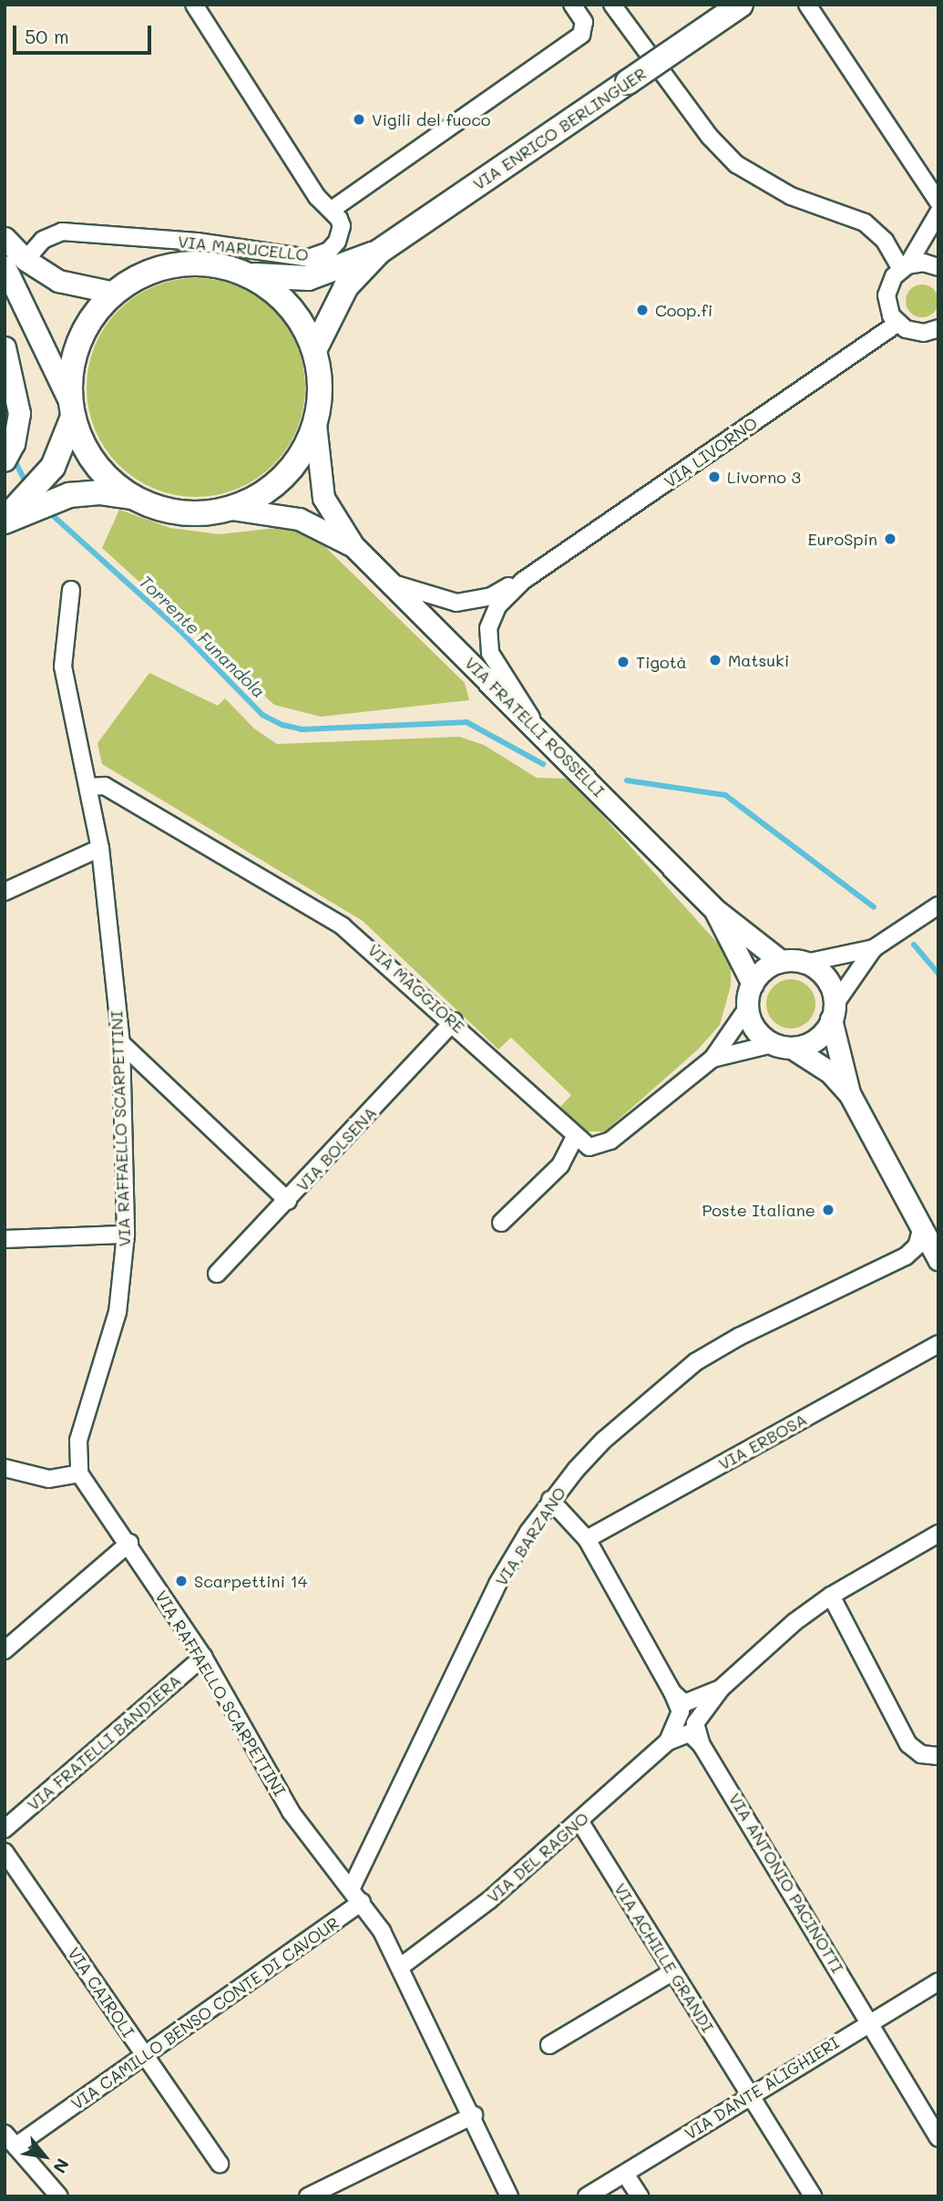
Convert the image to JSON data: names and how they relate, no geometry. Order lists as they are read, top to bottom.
{
  "streets": {
    "main road": ["VIA ENRICO BERLINGUER"],
    "street": [
      "VIA MARUCELLO",
      "VIA LIVORNO",
      "VIA FRATELLI ROSSELLI",
      "VIA MAGGIORE",
      "VIA RAFFAELLO SCARPETTINI",
      "VIA BOLSENA",
      "VIA ERBOSA",
      "VIA BARZANO",
      "VIA FRATELLI BANDIERA",
      "VIA DEL RAGNO",
      "VIA ANTONIO PACINOTTI",
      "VIA ACHILLE GRANDI",
      "VIA CAIROLI",
      "VIA CAMILLO BENSO CONTE DI CAVOUR",
      "VIA DANTE ALIGHIERI"
    ]
  },
  "crossings": [
    ["VIA ENRICO BERLINGUER", "VIA FRATELLI ROSSELLI"],
    ["VIA LIVORNO", "VIA FRATELLI ROSSELLI"],
    ["VIA MAGGIORE", "VIA RAFFAELLO SCARPETTINI"],
    ["VIA MAGGIORE", "VIA BOLSENA"],
    ["VIA RAFFAELLO SCARPETTINI", "VIA BARZANO"],
    ["VIA RAFFAELLO SCARPETTINI", "VIA FRATELLI BANDIERA"],
    ["VIA RAFFAELLO SCARPETTINI", "VIA DEL RAGNO"],
    ["VIA RAFFAELLO SCARPETTINI", "VIA CAMILLO BENSO CONTE DI CAVOUR"],
    ["VIA DEL RAGNO", "VIA ACHILLE GRANDI"],
    ["VIA ANTONIO PACINOTTI", "VIA DANTE ALIGHIERI"],
    ["VIA ACHILLE GRANDI", "VIA DANTE ALIGHIERI"],
    ["VIA CAIROLI", "VIA CAMILLO BENSO CONTE DI CAVOUR"]
  ],
  "water": ["Torrente Funandola"],
  "places": [
    "Vigili del fuoco",
    "Coop.fi",
    "Livorno 3",
    "EuroSpin",
    "Matsuki",
    "Tigotà",
    "Poste Italiane",
    "Scarpettini 14"
  ],
  "scale_bar": "50 m",
  "north": "bottom right"
}
